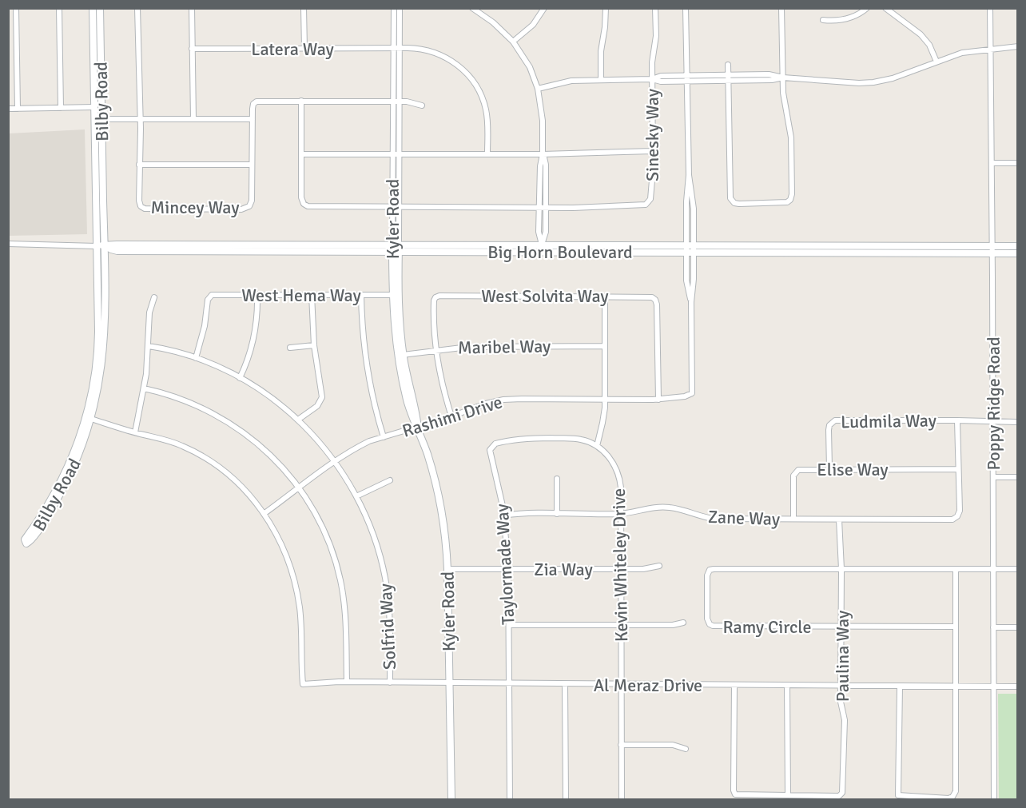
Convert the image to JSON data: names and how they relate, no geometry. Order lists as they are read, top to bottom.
{
  "streets": {
    "main road": ["Bilby Road", "Kyler Road", "Big Horn Boulevard"],
    "street": [
      "Latera Way",
      "Sinesky Way",
      "Mincey Way",
      "West Hema Way",
      "West Solvita Way",
      "Maribel Way",
      "Poppy Ridge Road",
      "Rashimi Drive",
      "Ludmila Way",
      "Elise Way",
      "Zane Way",
      "Taylormade Way",
      "Kevin Whiteley Drive",
      "Zia Way",
      "Solfrid Way",
      "Ramy Circle",
      "Paulina Way",
      "Al Meraz Drive"
    ]
  },
  "crossings": [
    ["Latera Way", "Kyler Road"],
    ["Bilby Road", "Big Horn Boulevard"],
    ["Kyler Road", "Big Horn Boulevard"],
    ["Kyler Road", "West Hema Way"],
    ["Kyler Road", "Maribel Way"],
    ["Kyler Road", "Rashimi Drive"],
    ["Kyler Road", "Zia Way"],
    ["Kyler Road", "Al Meraz Drive"],
    ["Big Horn Boulevard", "Poppy Ridge Road"],
    ["Big Horn Boulevard", "Rashimi Drive"],
    ["West Hema Way", "Solfrid Way"],
    ["West Solvita Way", "Maribel Way"],
    ["West Solvita Way", "Rashimi Drive"],
    ["Poppy Ridge Road", "Ludmila Way"],
    ["Poppy Ridge Road", "Al Meraz Drive"],
    ["Rashimi Drive", "Solfrid Way"],
    ["Rashimi Drive", "Al Meraz Drive"],
    ["Ludmila Way", "Elise Way"],
    ["Elise Way", "Zane Way"],
    ["Zane Way", "Taylormade Way"],
    ["Zane Way", "Kevin Whiteley Drive"],
    ["Zane Way", "Paulina Way"],
    ["Taylormade Way", "Kevin Whiteley Drive"],
    ["Taylormade Way", "Zia Way"],
    ["Taylormade Way", "Al Meraz Drive"],
    ["Kevin Whiteley Drive", "Zia Way"],
    ["Kevin Whiteley Drive", "Al Meraz Drive"],
    ["Solfrid Way", "Al Meraz Drive"],
    ["Ramy Circle", "Paulina Way"],
    ["Paulina Way", "Al Meraz Drive"]
  ]
}
